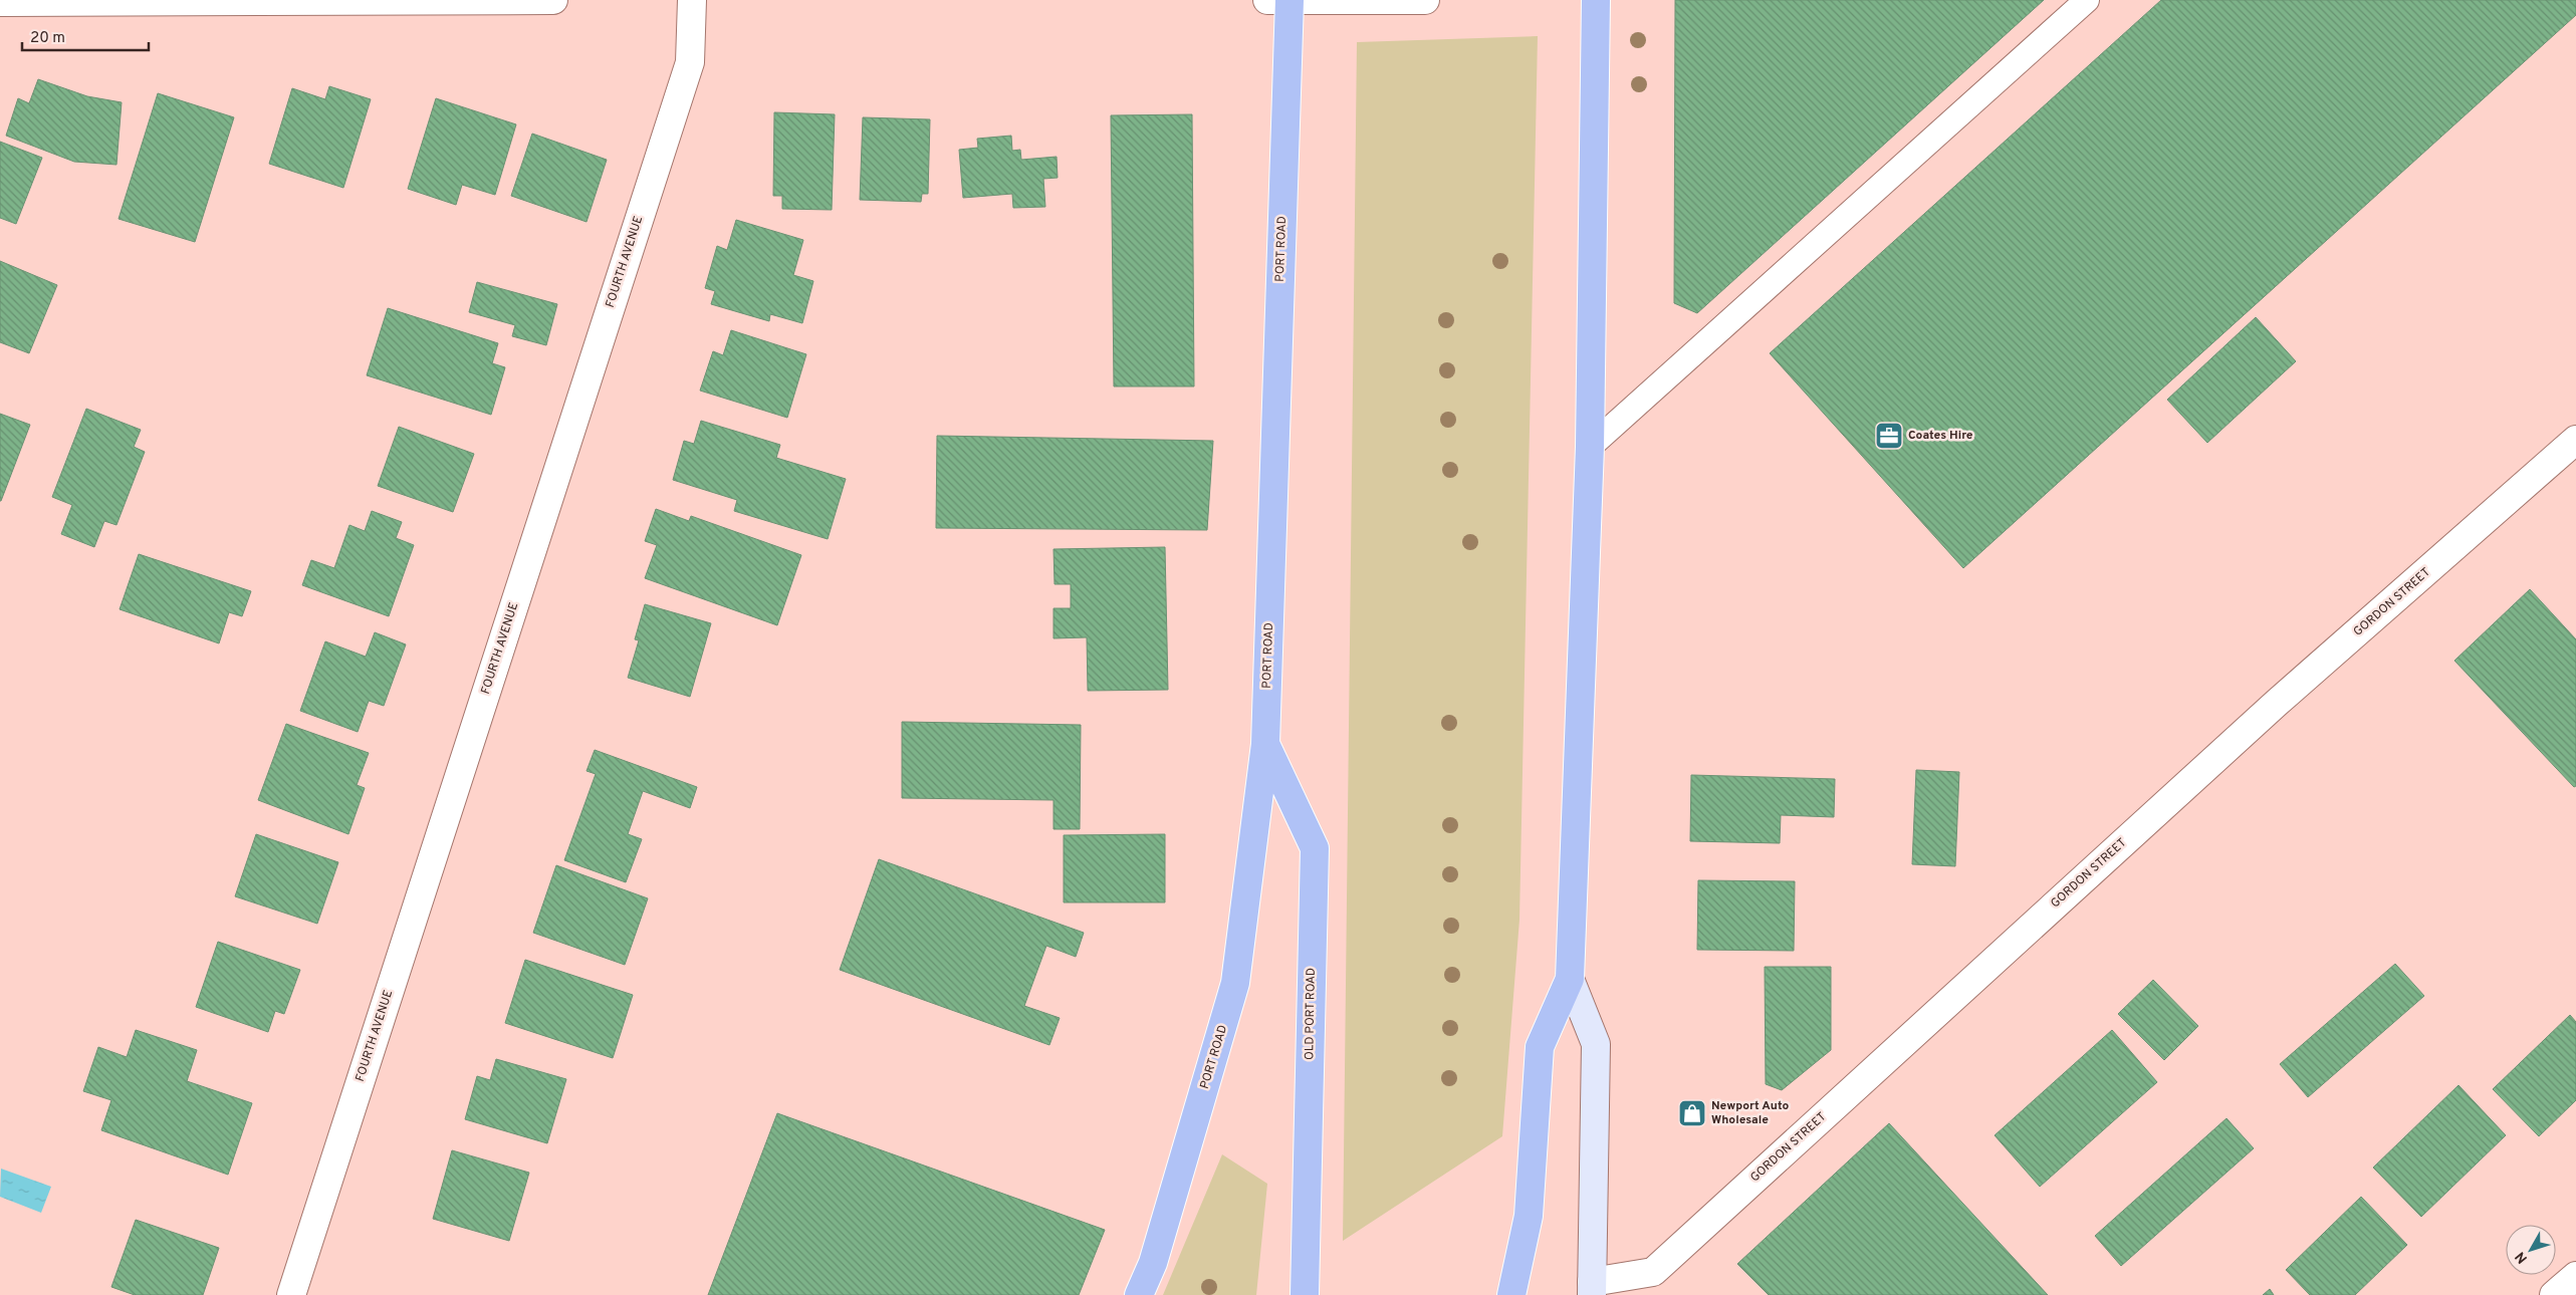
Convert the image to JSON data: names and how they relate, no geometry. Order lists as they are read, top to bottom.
{
  "streets": {
    "highway": ["PORT ROAD", "OLD PORT ROAD"],
    "street": ["FOURTH AVENUE", "GORDON STREET"]
  },
  "crossings": [
    ["PORT ROAD", "OLD PORT ROAD"]
  ],
  "places": {
    "office": ["Coates Hire"],
    "shop": ["Newport Auto Wholesale"]
  },
  "scale_bar": "20 m",
  "north": "bottom left"
}
